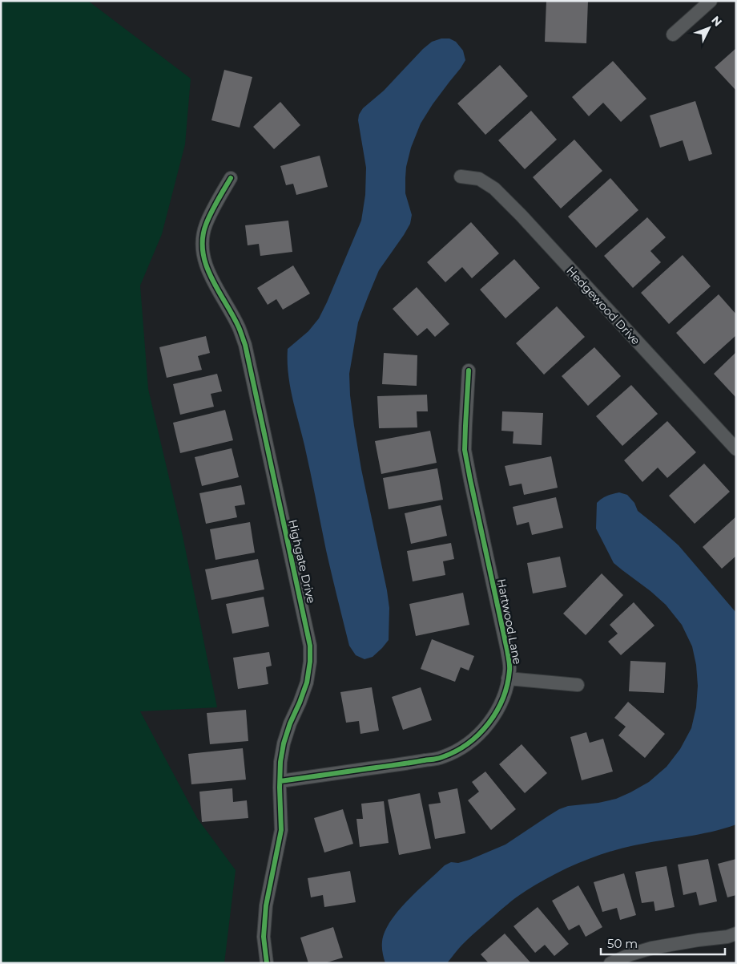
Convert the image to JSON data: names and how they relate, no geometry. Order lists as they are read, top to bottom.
{
  "streets": {
    "street": ["Hedgewood Drive", "Highgate Drive", "Hartwood Lane"]
  },
  "crossings": [
    ["Highgate Drive", "Hartwood Lane"]
  ],
  "scale_bar": "50 m",
  "north": "top right"
}
